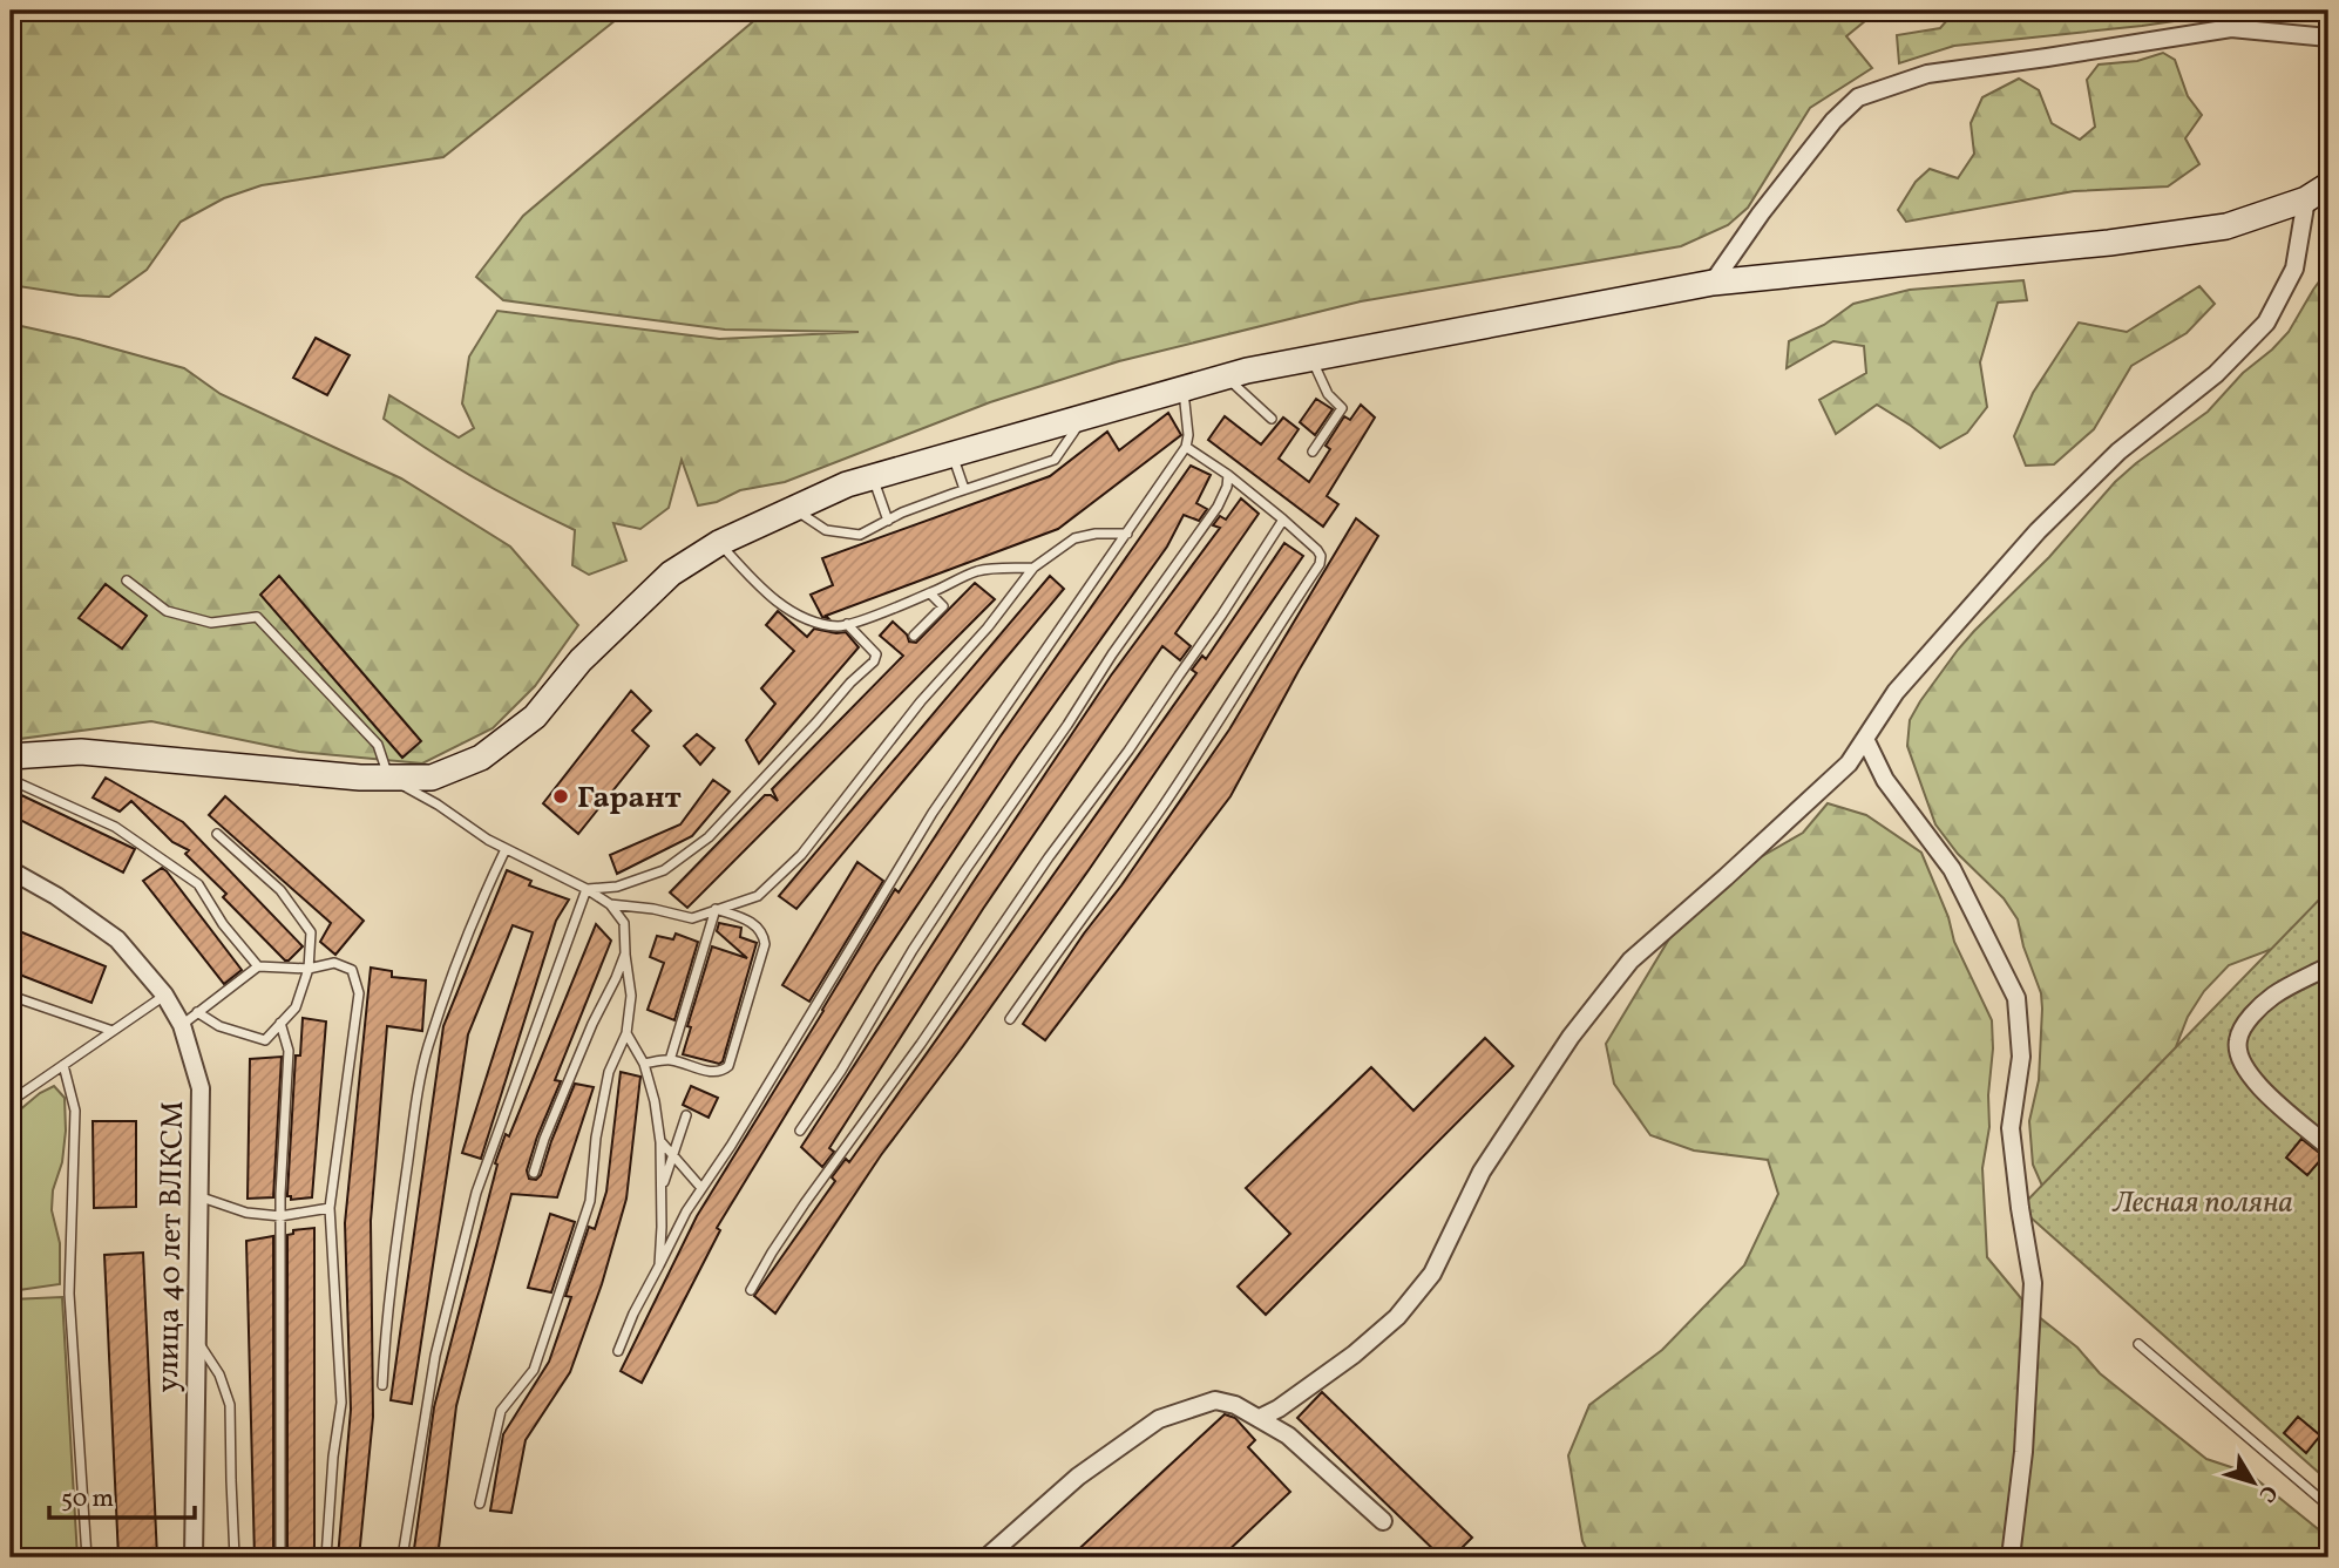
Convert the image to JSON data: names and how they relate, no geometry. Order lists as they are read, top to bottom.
{
  "streets": {
    "street": ["улица 40 лет ВЛКСМ"]
  },
  "parks": ["Лесная поляна"],
  "places": ["Гарант"],
  "scale_bar": "50 m",
  "north": "bottom right"
}
